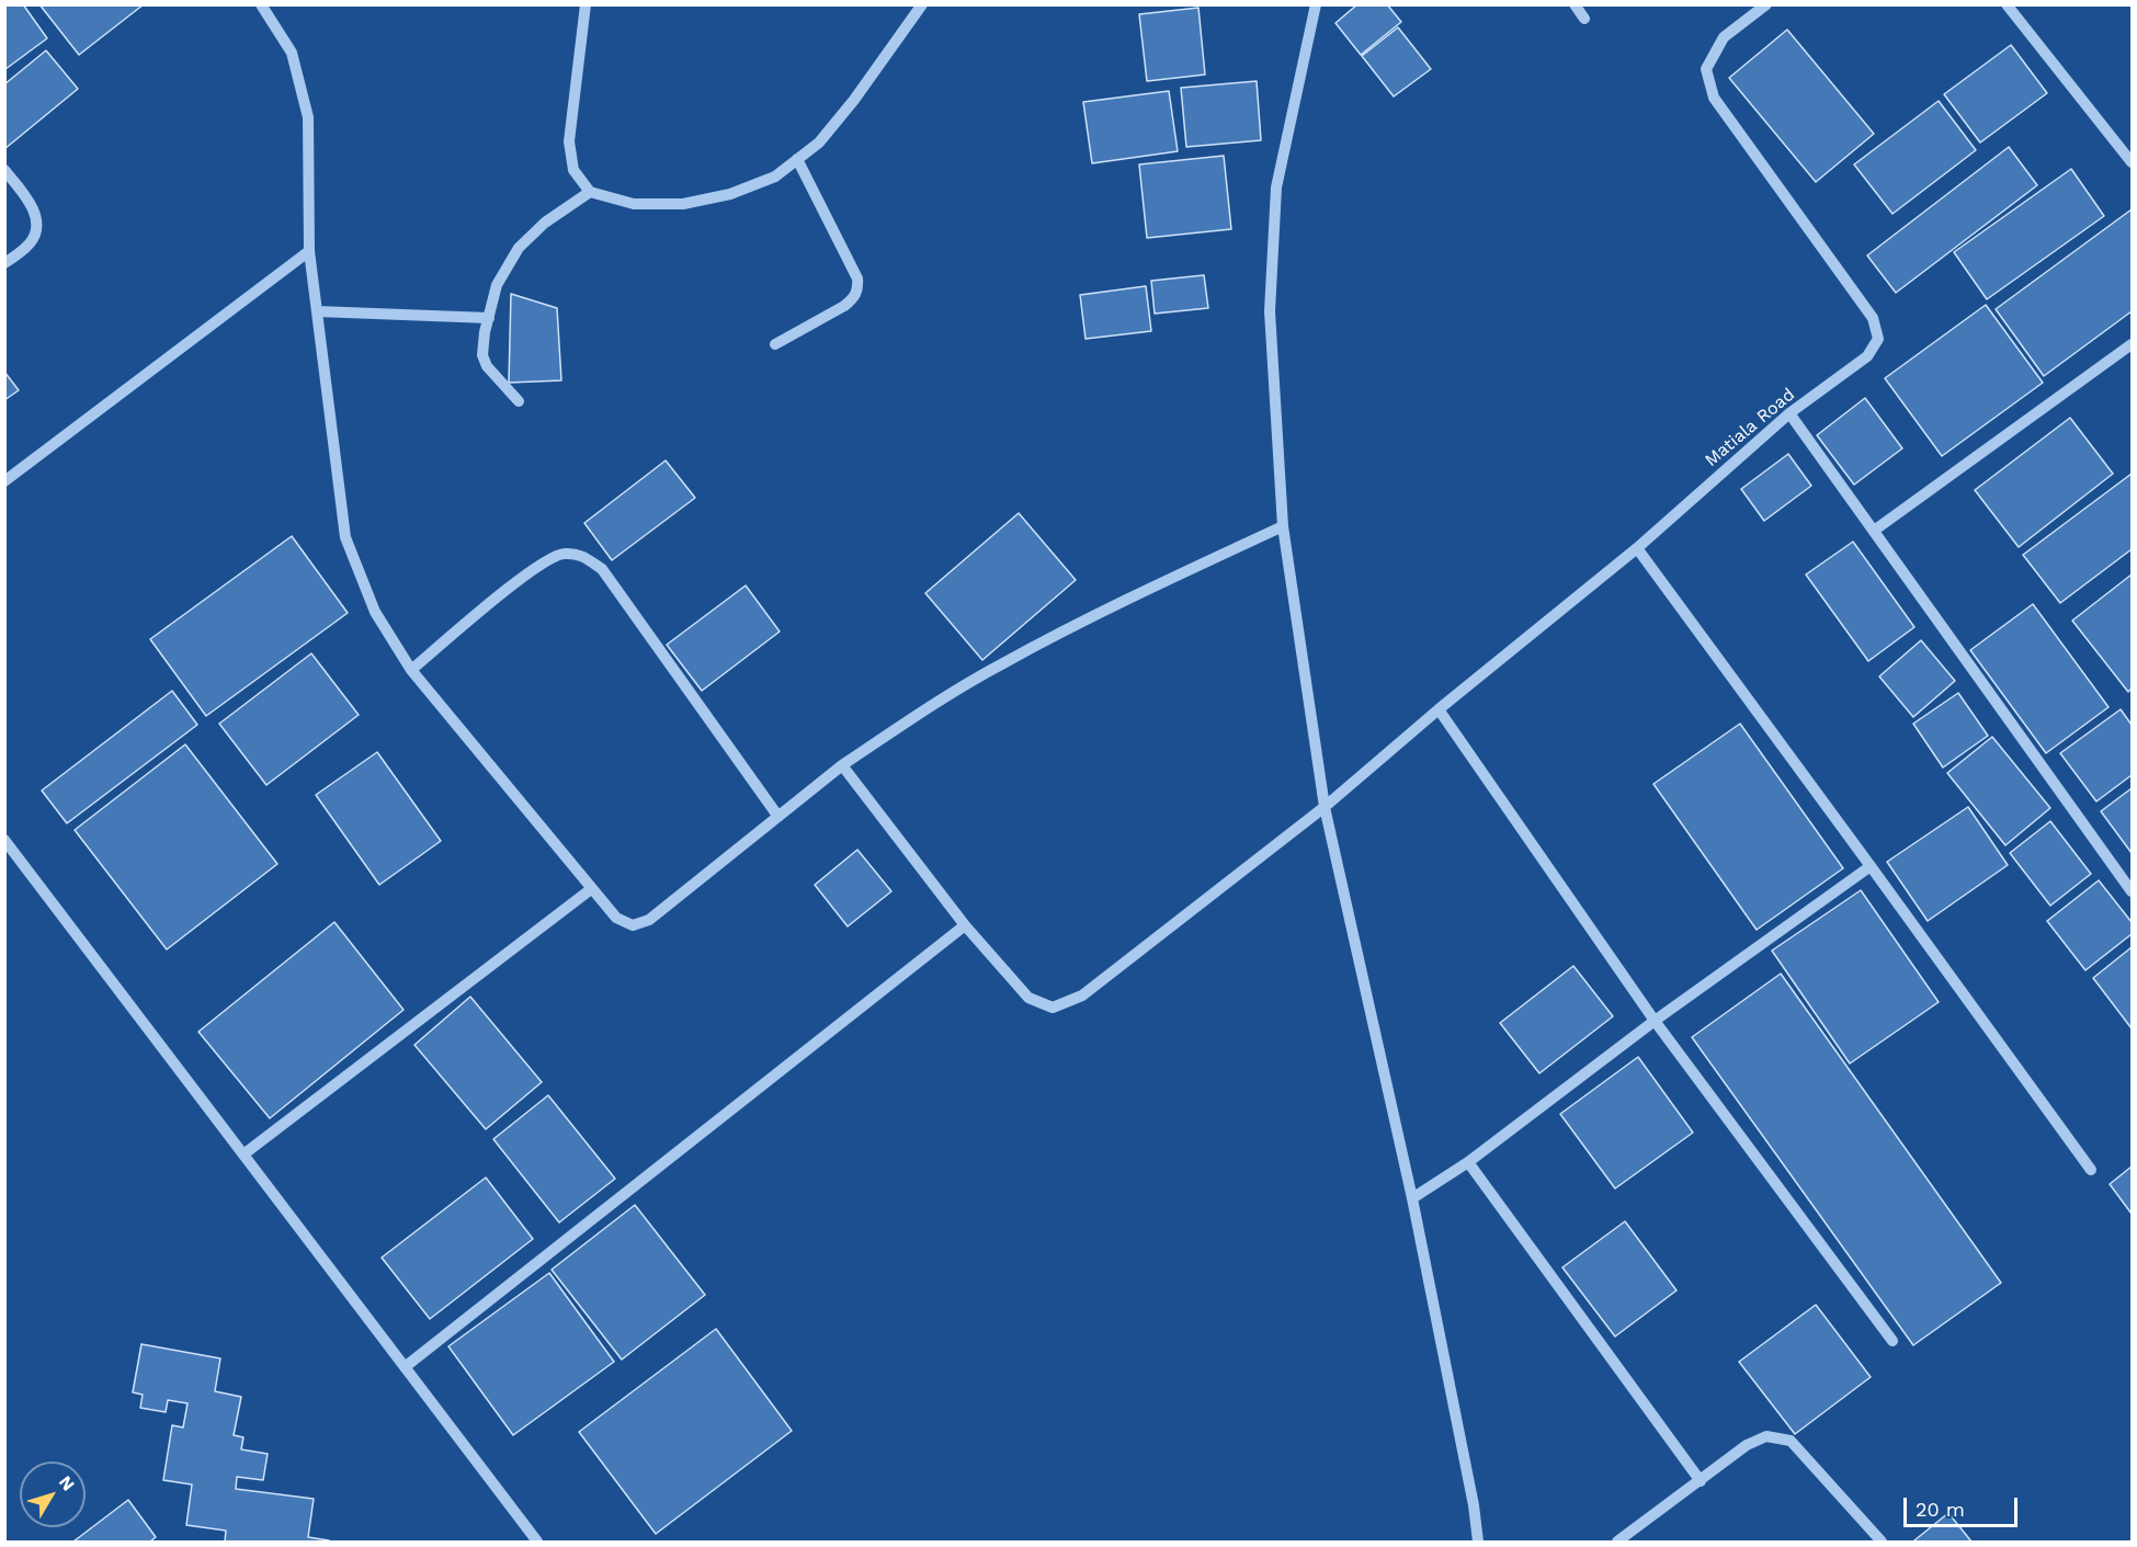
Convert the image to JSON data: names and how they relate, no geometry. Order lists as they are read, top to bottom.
{
  "streets": {
    "street": ["Matiala Road"]
  },
  "scale_bar": "20 m",
  "north": "top right"
}
